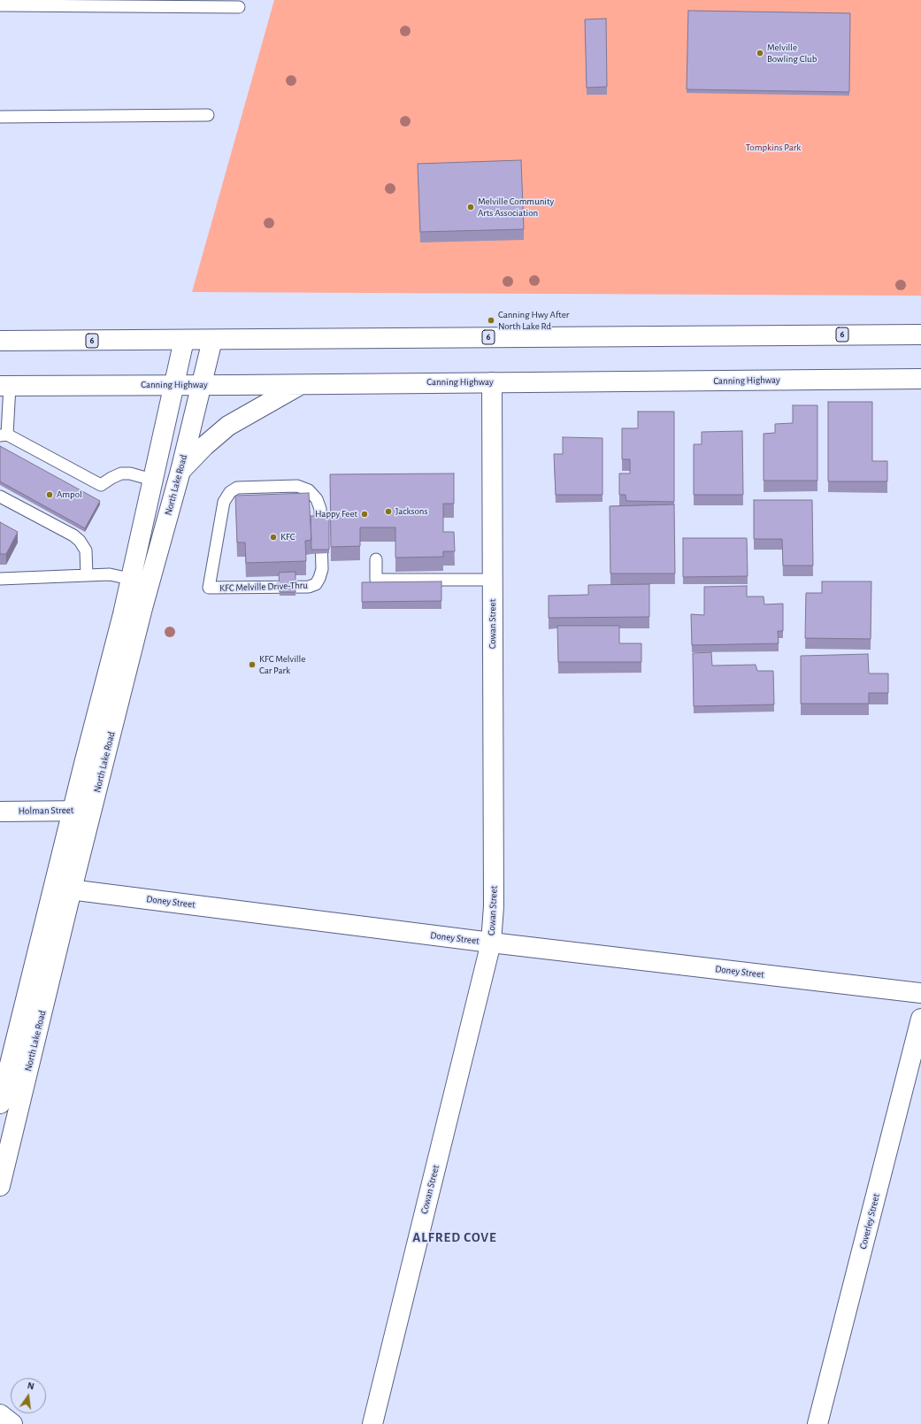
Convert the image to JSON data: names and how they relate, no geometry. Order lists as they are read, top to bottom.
{
  "streets": {
    "main road": [
      "6",
      "Canning Highway",
      "North Lake Road",
      "Cowan Street",
      "Holman Street",
      "Doney Street",
      "Coverley Street"
    ],
    "lane": ["KFC Melville Drive-Thru"]
  },
  "crossings": [
    ["6", "North Lake Road"],
    ["Canning Highway", "North Lake Road"],
    ["Canning Highway", "Cowan Street"],
    ["North Lake Road", "Holman Street"],
    ["North Lake Road", "Doney Street"],
    ["Cowan Street", "Doney Street"]
  ],
  "districts": ["ALFRED COVE"],
  "parks": ["Tompkins Park"],
  "places": [
    "Melville Bowling Club",
    "Melville Community Arts Association",
    "Canning Hwy After North Lake Rd",
    "Ampol",
    "Jacksons",
    "Happy Feet",
    "KFC",
    "KFC Melville Car Park"
  ],
  "north": "top"
}
